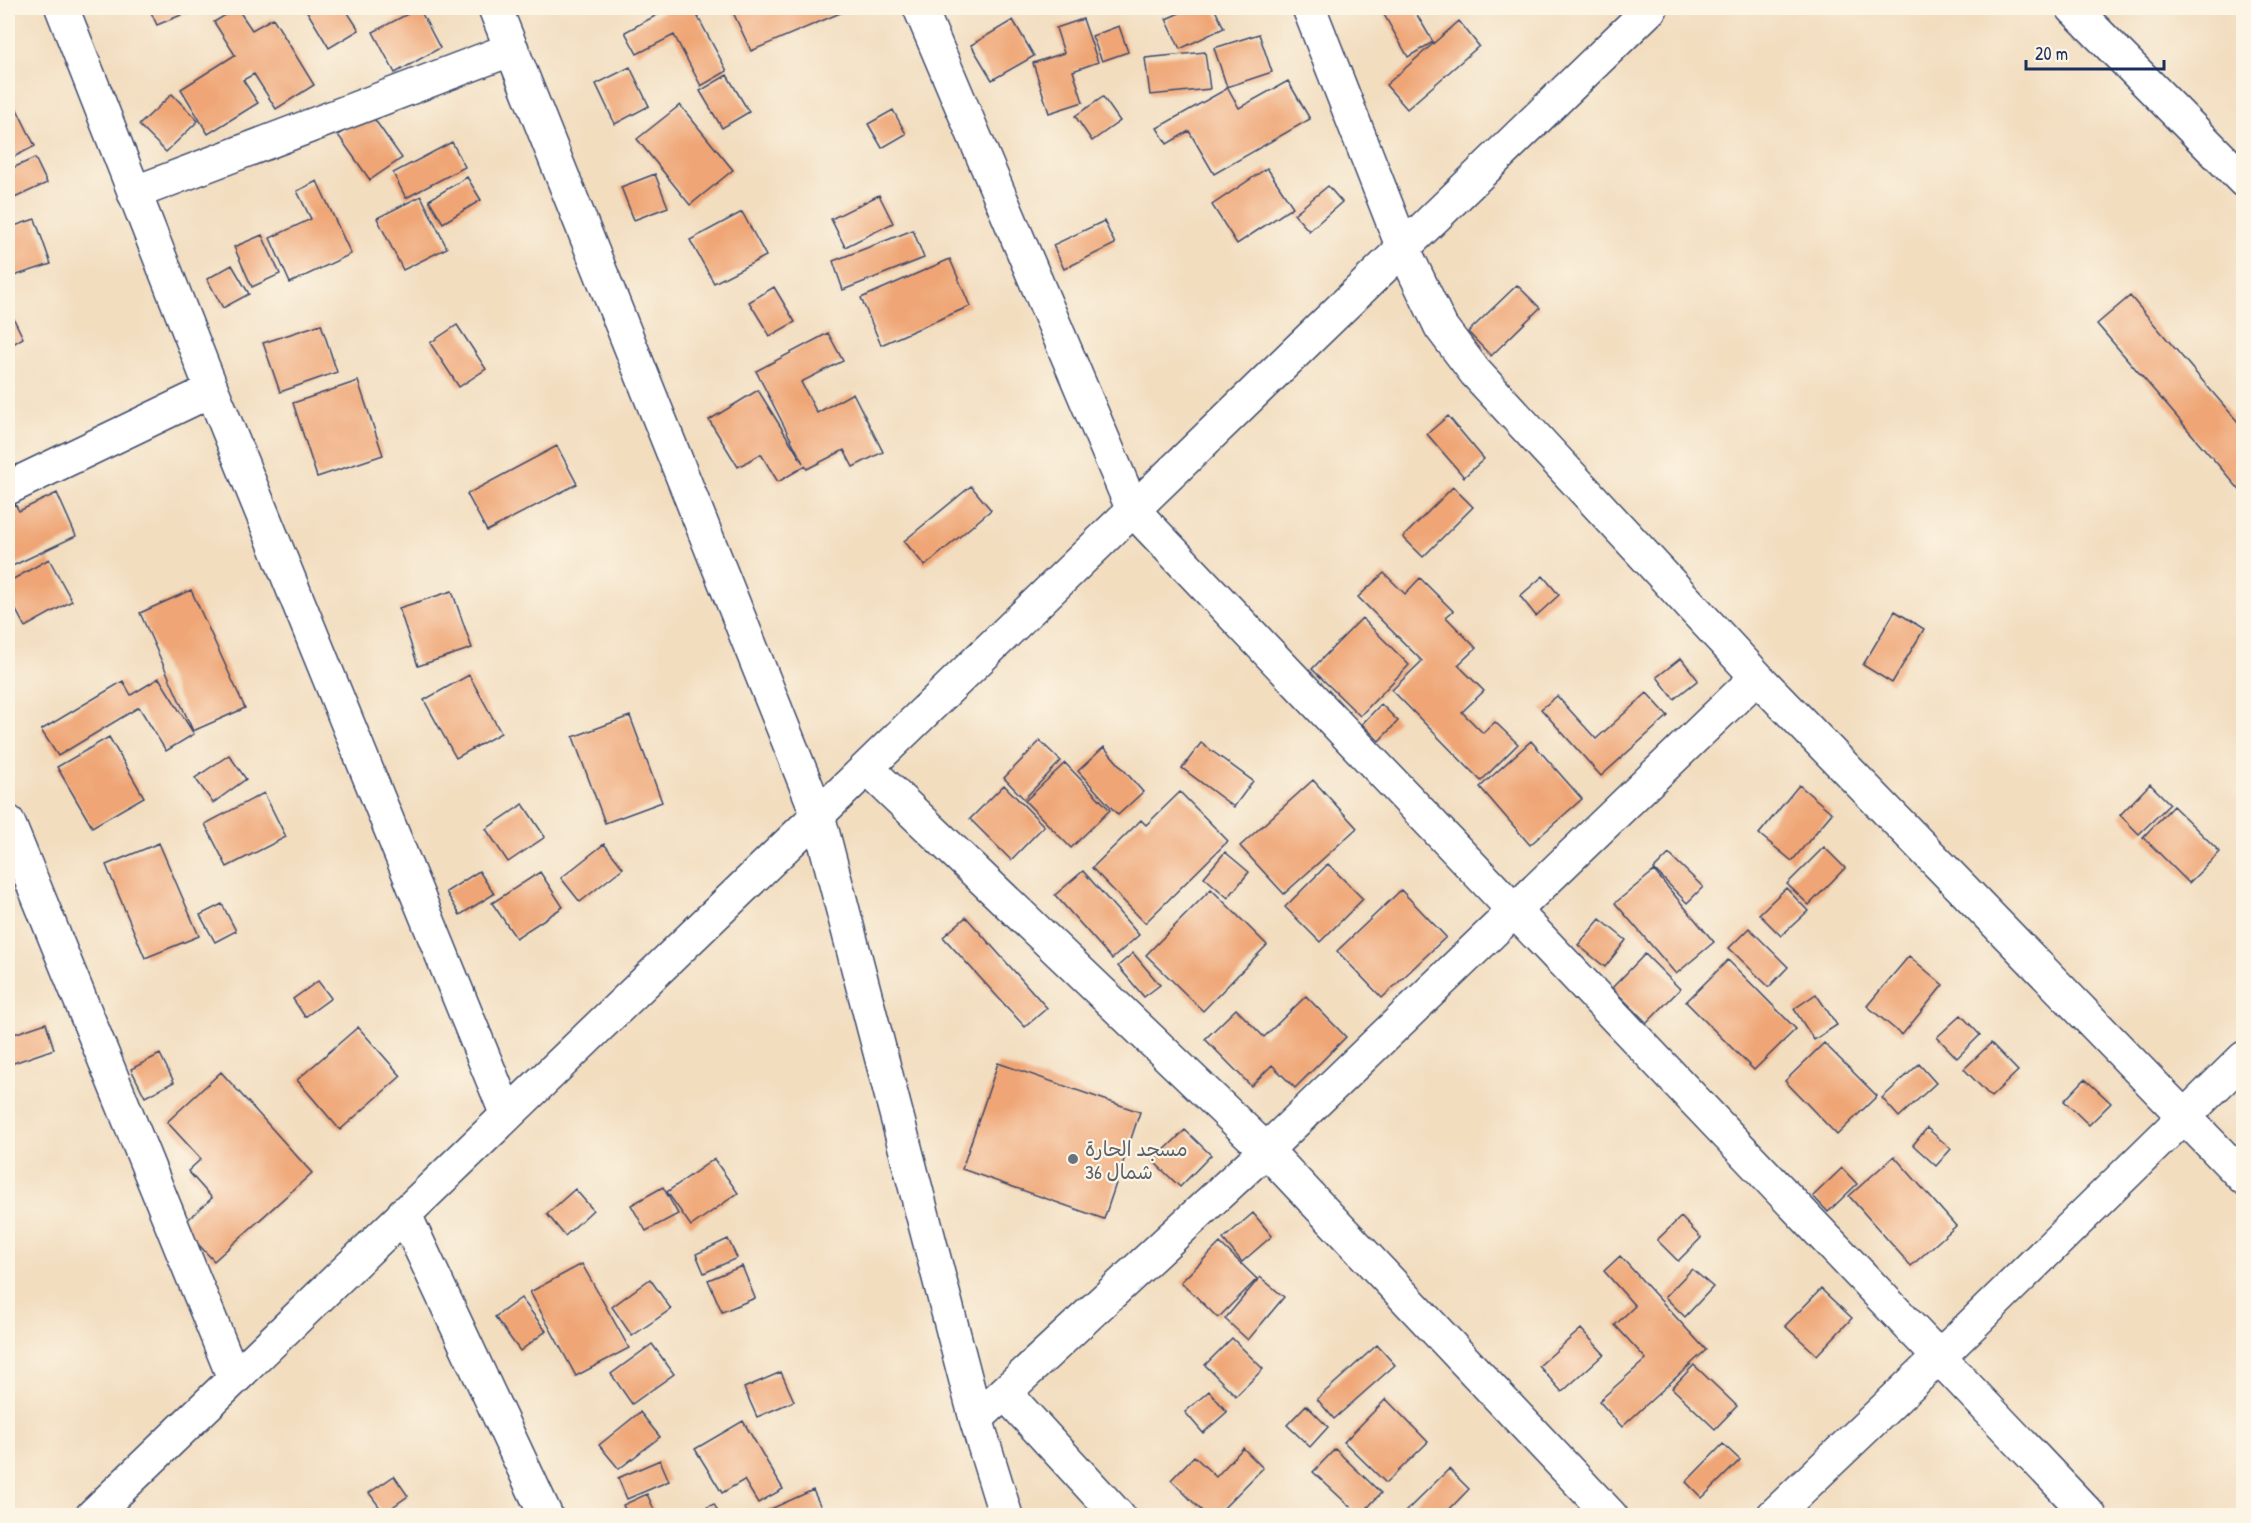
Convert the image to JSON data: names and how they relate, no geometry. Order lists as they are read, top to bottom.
{
  "places": ["مسجد الحارة 36 شمال"],
  "scale_bar": "20 m"
}
